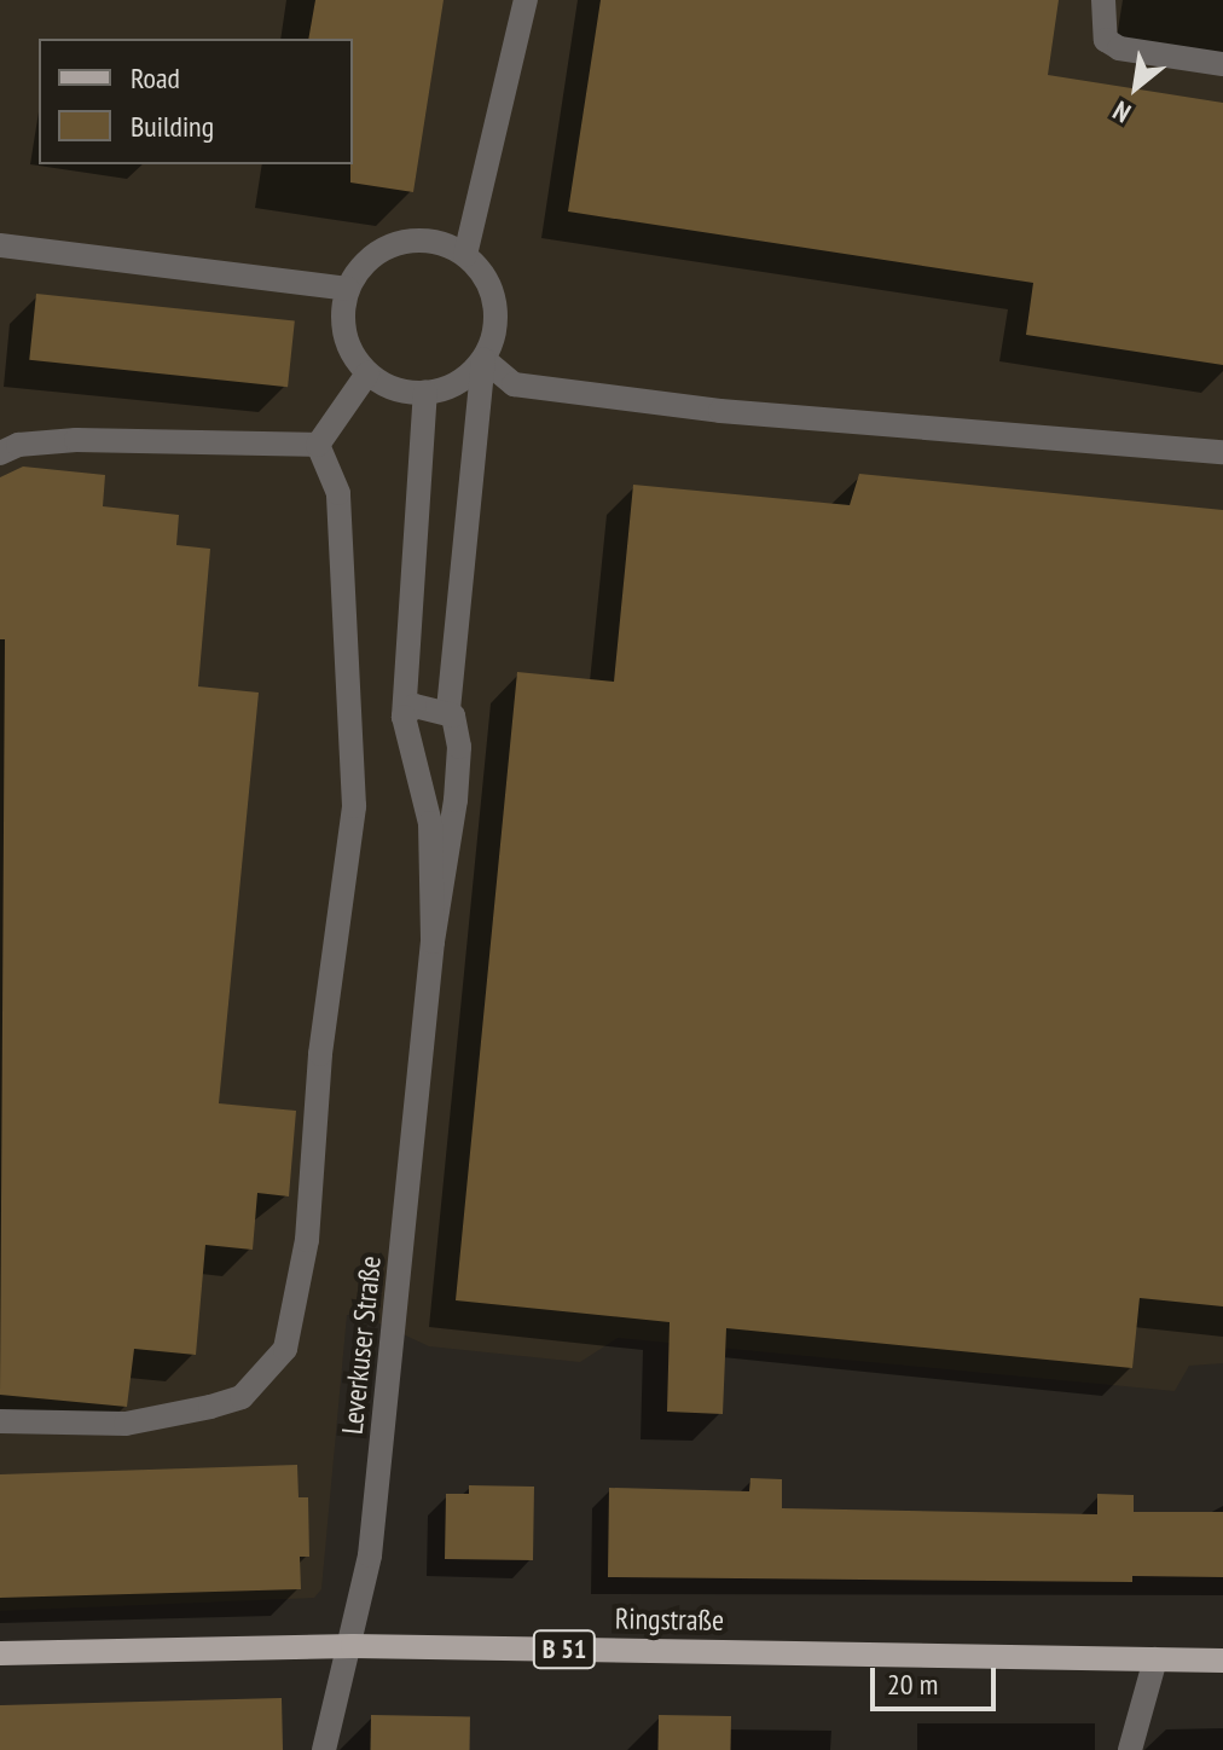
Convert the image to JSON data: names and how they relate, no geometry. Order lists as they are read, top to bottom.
{
  "streets": {
    "main road": ["Ringstraße", "B 51"],
    "street": ["Leverkuser Straße"]
  },
  "crossings": [
    ["Leverkuser Straße", "Ringstraße"]
  ],
  "legend": ["Road", "Building"],
  "scale_bar": "20 m",
  "north": "bottom left"
}
